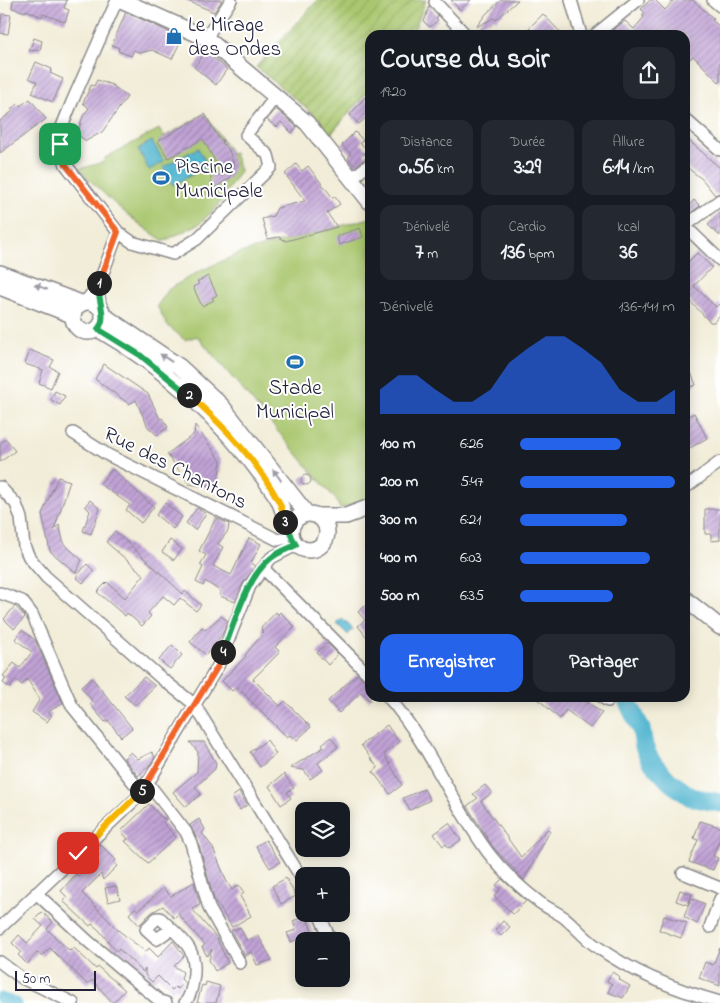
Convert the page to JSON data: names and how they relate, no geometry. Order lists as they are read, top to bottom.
{
  "streets": {
    "street": ["Rue des Chantons"]
  },
  "places": {
    "shop": ["Le Mirage des Ondes"],
    "sports": ["Piscine Municipale", "Stade Municipal"]
  },
  "scale_bar": "50 m",
  "page": {
    "heading": ["Course du soir", "19:20"],
    "stats": [
      ["Distance", "0.56 km"],
      ["Durée", "3:29"],
      ["Allure", "6:14 /km"],
      ["Dénivelé", "7 m"],
      ["Cardio", "136 bpm"],
      ["kcal", "36"]
    ],
    "pins": [
      "1",
      "2",
      "3",
      "4",
      "5"
    ],
    "chart": ["Dénivelé", "136–141 m"],
    "list": [
      {
        "name": "100 m",
        "note": "6:26"
      },
      {
        "name": "200 m",
        "note": "5:47"
      },
      {
        "name": "300 m",
        "note": "6:21"
      },
      {
        "name": "400 m",
        "note": "6:03"
      },
      {
        "name": "500 m",
        "note": "6:35"
      }
    ],
    "buttons": ["Enregistrer", "Partager"],
    "map_buttons": ["+", "−"],
    "scale": "50 m"
  }
}
